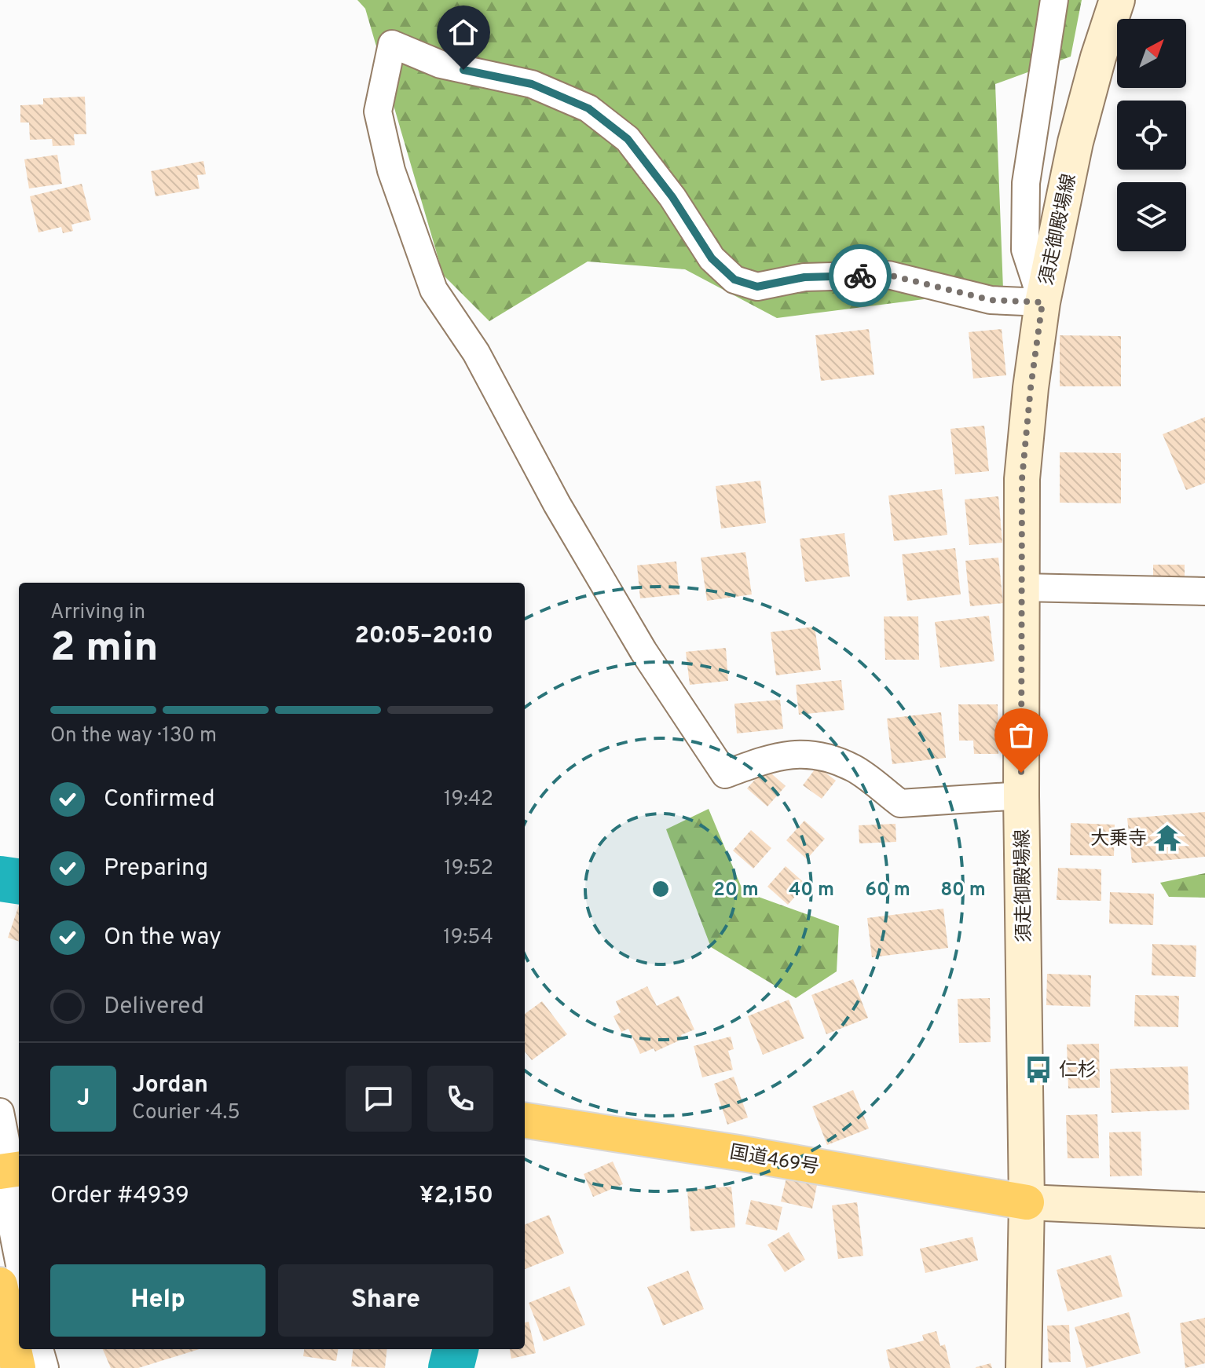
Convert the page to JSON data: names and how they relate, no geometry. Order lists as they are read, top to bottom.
{
  "streets": {
    "highway": ["国道469号"],
    "main road": ["須走御殿場線"]
  },
  "crossings": [
    ["須走御殿場線", "国道469号"]
  ],
  "places": {
    "temple": ["大乗寺"],
    "bus stop": ["仁杉"]
  },
  "north": "top right",
  "page": {
    "heading": ["2 min", "Arriving in", "20:05–20:10"],
    "panel": [
      "Jordan",
      "Courier · 4.5",
      "Order #4939",
      "¥2,150"
    ],
    "bar": "On the way · 130 m",
    "list": [
      ["Confirmed", "19:42"],
      ["Preparing", "19:52"],
      ["On the way", "19:54"],
      "Delivered"
    ],
    "round": "J",
    "buttons": ["Help", "Share"]
  },
  "rings": [
    "20 m",
    "40 m",
    "60 m",
    "80 m"
  ]
}
